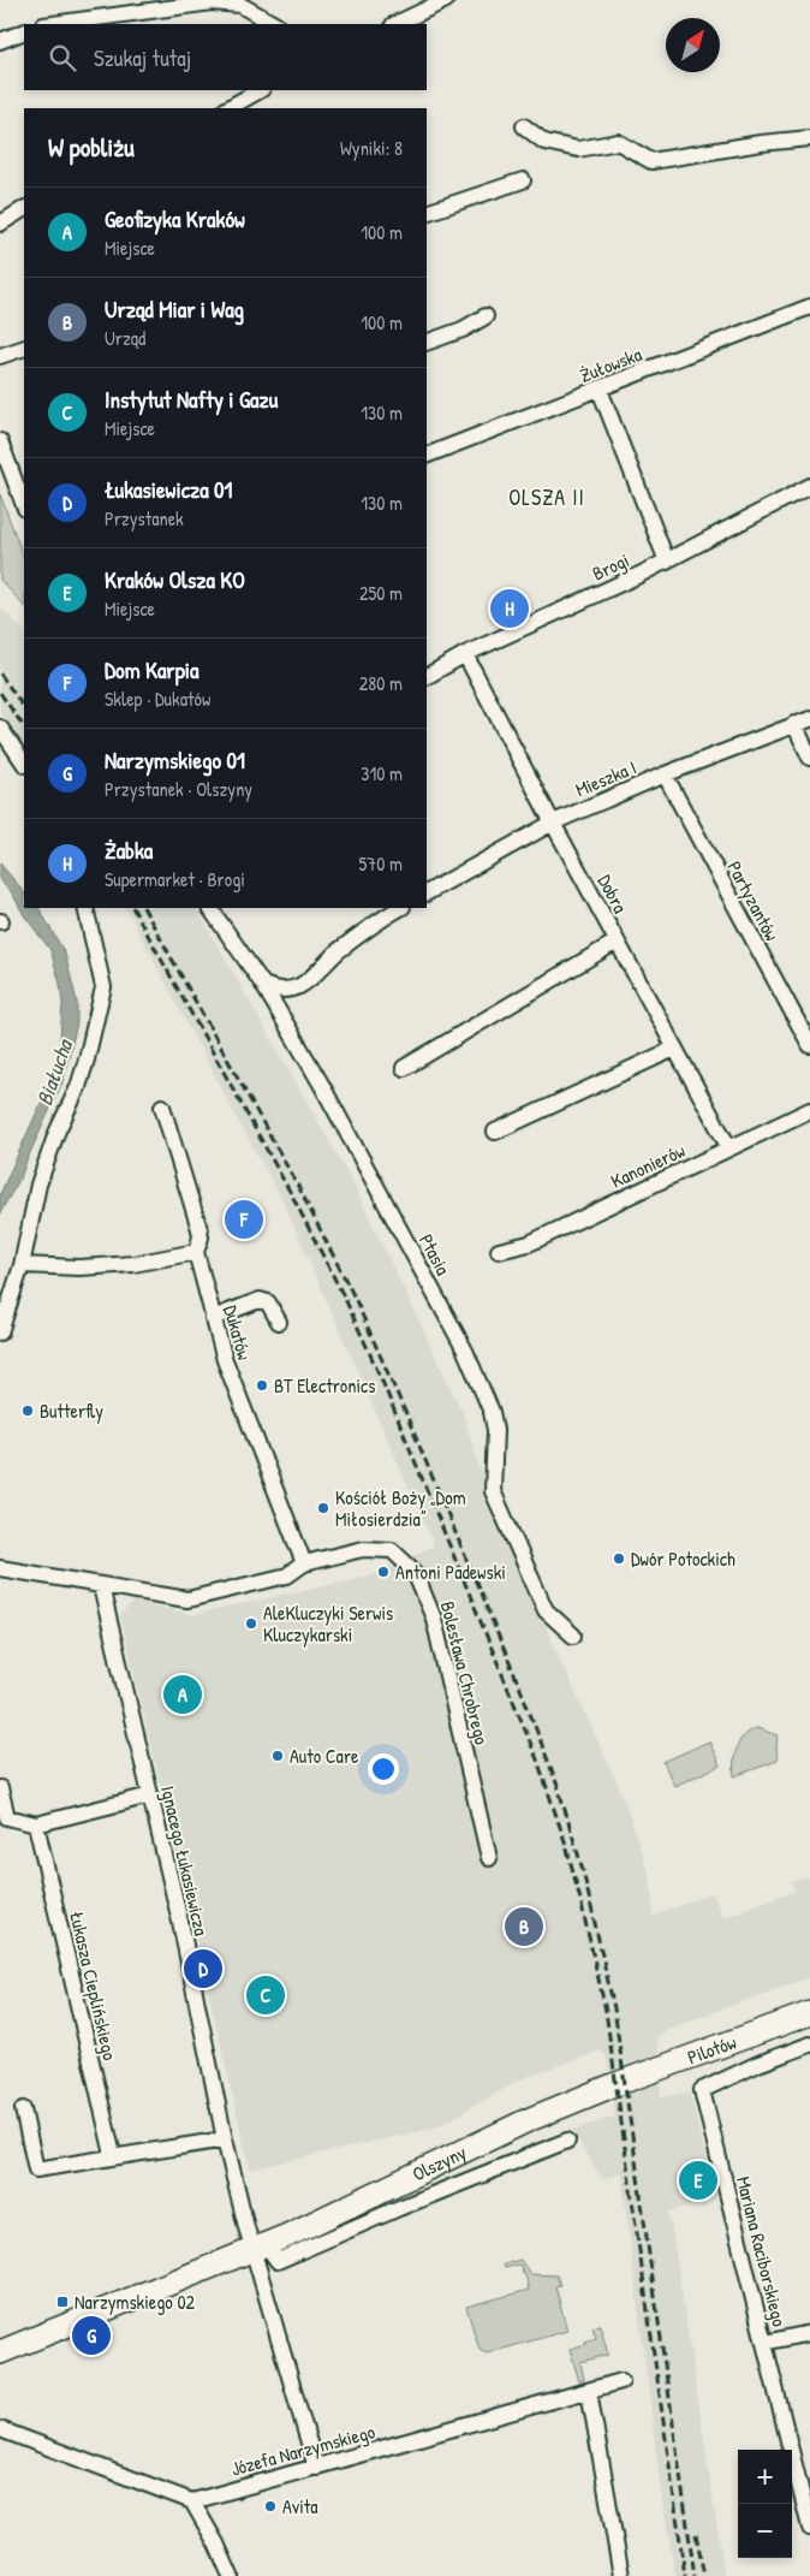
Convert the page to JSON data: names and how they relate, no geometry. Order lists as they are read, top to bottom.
{
  "streets": {
    "street": [
      "Żułowska",
      "Brogi",
      "Mieszka I",
      "Dobra",
      "Partyzantów",
      "Kanonierów",
      "Ptasia",
      "Dukatów",
      "Bolesława Chrobrego",
      "Ignacego Łukasiewicza",
      "Łukasza Cieplińskiego",
      "Pilotów",
      "Olszyny",
      "Mariana Raciborskiego",
      "Józefa Narzymskiego"
    ]
  },
  "crossings": [
    ["Brogi", "Dobra"],
    ["Mieszka I", "Dobra"],
    ["Mieszka I", "Partyzantów"],
    ["Dobra", "Kanonierów"],
    ["Dukatów", "Bolesława Chrobrego"],
    ["Bolesława Chrobrego", "Ignacego Łukasiewicza"],
    ["Ignacego Łukasiewicza", "Olszyny"],
    ["Ignacego Łukasiewicza", "Józefa Narzymskiego"],
    ["Pilotów", "Olszyny"],
    ["Pilotów", "Mariana Raciborskiego"]
  ],
  "districts": ["OLSZA II"],
  "water": ["Białucha"],
  "places": {
    "other": [
      "BT Electronics",
      "Butterfly",
      "Kościół Boży „Dom Miłosierdzia”",
      "Dwór Potockich",
      "Antoni Padewski",
      "AleKluczyki Serwis Kluczykarski",
      "Auto Care",
      "Avita"
    ],
    "transit": ["Narzymskiego 02"]
  },
  "north": "top right",
  "page": {
    "search": "Szukaj tutaj",
    "heading": ["W pobliżu", "Wyniki: 8"],
    "list": [
      {
        "mark": "A",
        "name": "Geofizyka Kraków",
        "note": "Miejsce",
        "value": "100 m"
      },
      {
        "mark": "B",
        "name": "Urząd Miar i Wag",
        "note": "Urząd",
        "value": "100 m"
      },
      {
        "mark": "C",
        "name": "Instytut Nafty i Gazu",
        "note": "Miejsce",
        "value": "130 m"
      },
      {
        "mark": "D",
        "name": "Łukasiewicza 01",
        "note": "Przystanek",
        "value": "130 m"
      },
      {
        "mark": "E",
        "name": "Kraków Olsza KO",
        "note": "Miejsce",
        "value": "250 m"
      },
      {
        "mark": "F",
        "name": "Dom Karpia",
        "note": "Sklep · Dukatów",
        "value": "280 m"
      },
      {
        "mark": "G",
        "name": "Narzymskiego 01",
        "note": "Przystanek · Olszyny",
        "value": "310 m"
      },
      {
        "mark": "H",
        "name": "Żabka",
        "note": "Supermarket · Brogi",
        "value": "570 m"
      }
    ],
    "pins": [
      "H",
      "F",
      "A",
      "B",
      "D",
      "C",
      "E",
      "G"
    ],
    "map_buttons": ["+", "−"]
  }
}
